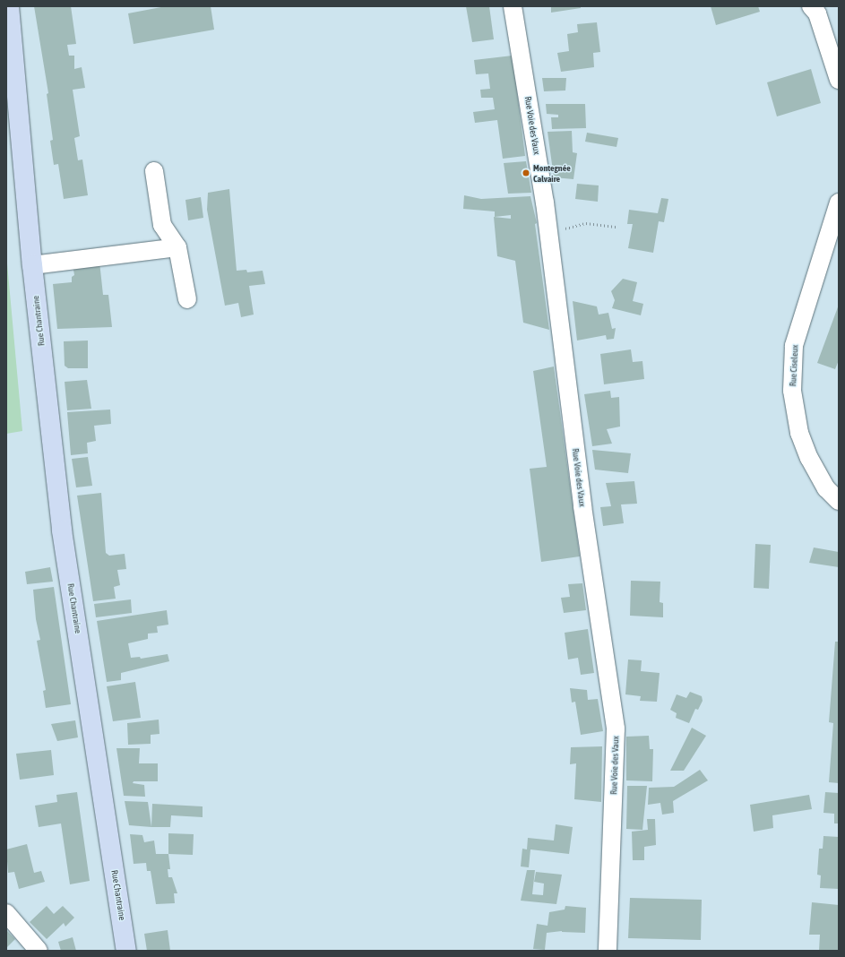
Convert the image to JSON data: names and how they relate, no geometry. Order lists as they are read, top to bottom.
{
  "streets": {
    "street": ["Rue Voie des Vaux", "Rue Chantraine", "Rue Ciseleux"]
  },
  "places": ["Montegnée Calvaire"]
}
